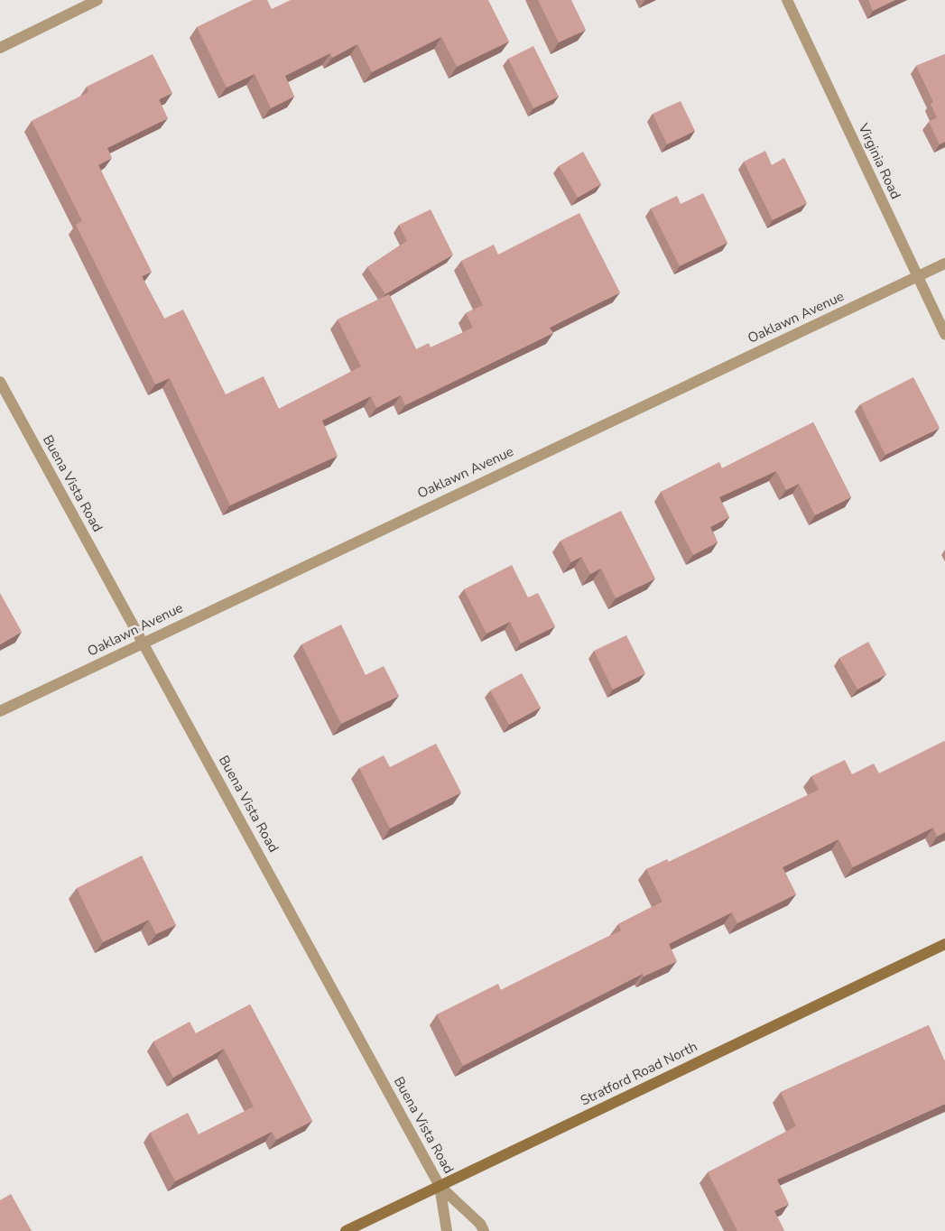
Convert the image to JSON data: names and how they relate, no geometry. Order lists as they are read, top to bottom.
{
  "streets": {
    "main road": ["Stratford Road North"],
    "street": ["Virginia Road", "Oaklawn Avenue", "Buena Vista Road"]
  },
  "crossings": [
    ["Virginia Road", "Oaklawn Avenue"],
    ["Oaklawn Avenue", "Buena Vista Road"],
    ["Buena Vista Road", "Stratford Road North"]
  ]
}
